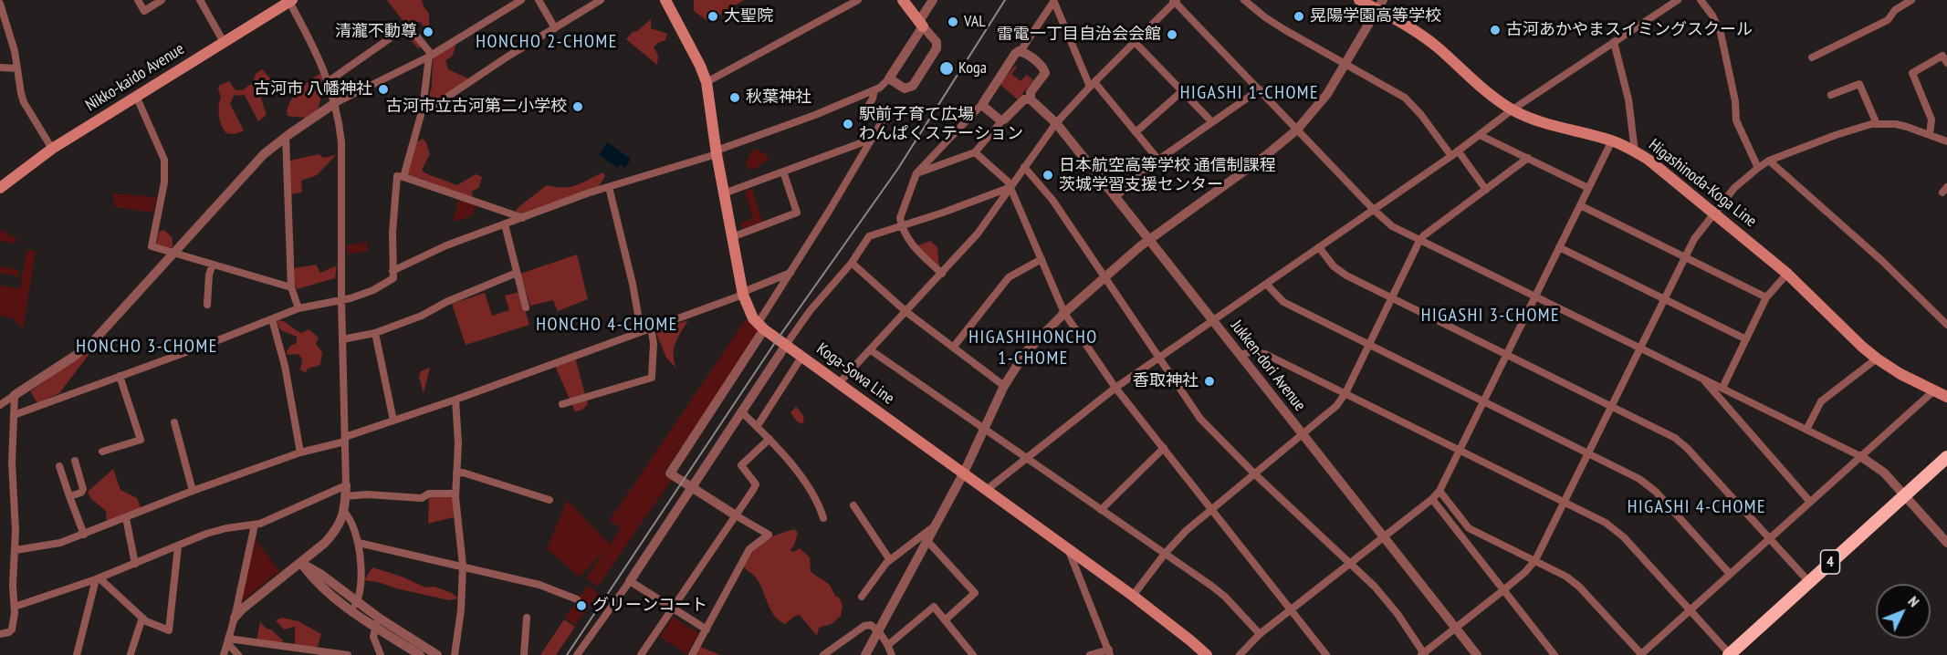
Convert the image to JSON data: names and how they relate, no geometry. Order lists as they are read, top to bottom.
{
  "streets": {
    "highway": ["4"],
    "main road": ["Nikko-kaido Avenue", "Higashinoda-Koga Line", "Koga-Sowa Line"],
    "street": ["Jukken-dori Avenue"]
  },
  "districts": [
    "HONCHO 2-CHOME",
    "HIGASHI 1-CHOME",
    "HIGASHI 3-CHOME",
    "HONCHO 4-CHOME",
    "HIGASHIHONCHO 1-CHOME",
    "HONCHO 3-CHOME",
    "HIGASHI 4-CHOME"
  ],
  "places": [
    "大聖院",
    "晃陽学園高等学校",
    "VAL",
    "古河あかやまスイミングスクール",
    "清瀧不動尊",
    "雷電一丁目自治会会館",
    "Koga",
    "古河市 八幡神社",
    "秋葉神社",
    "古河市立古河第二小学校",
    "駅前子育て広場 わんぱくステーション",
    "日本航空高等学校 通信制課程 茨城学習支援センター",
    "香取神社",
    "グリーンコート"
  ],
  "north": "top right"
}
